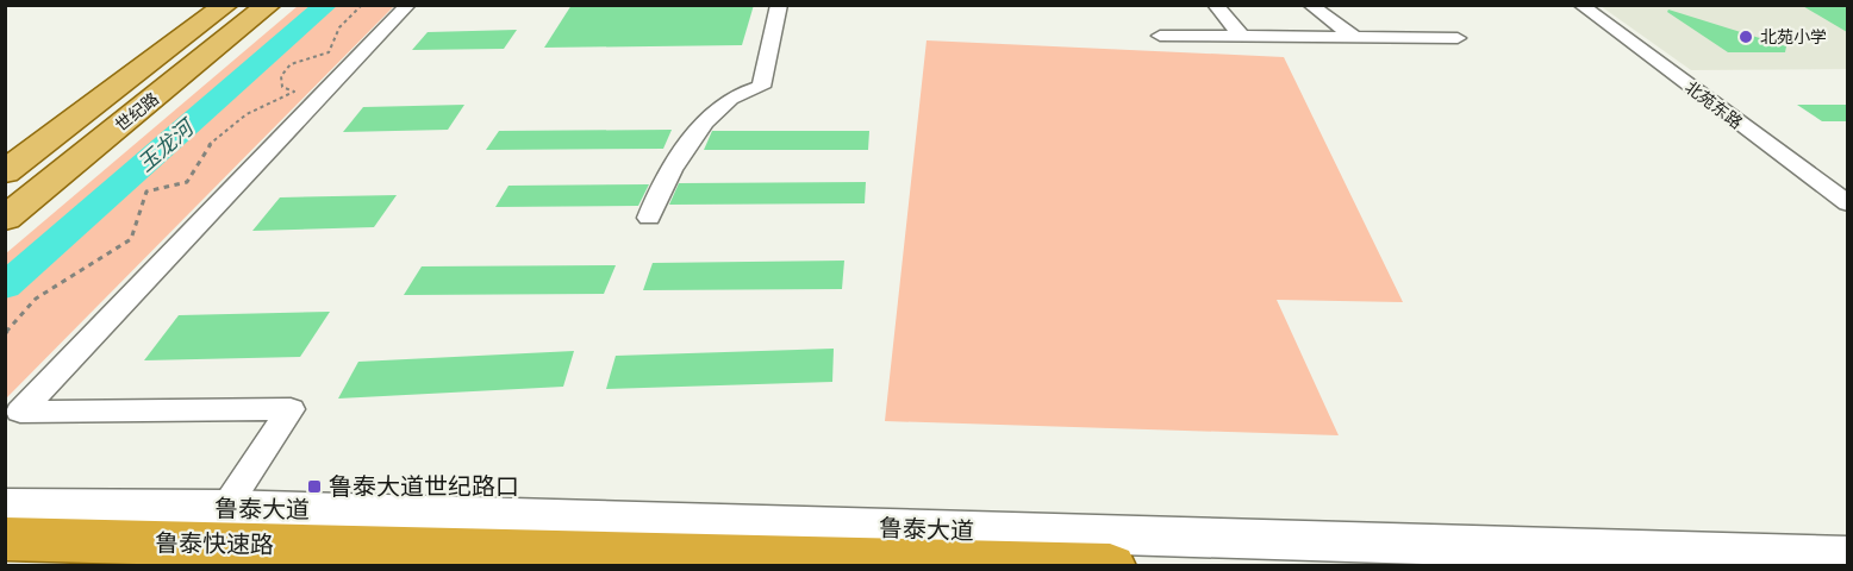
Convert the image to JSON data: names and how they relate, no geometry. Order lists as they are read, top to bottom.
{
  "streets": {
    "highway": ["鲁泰快速路"],
    "main road": ["世纪路", "鲁泰大道"],
    "street": ["北苑东路"]
  },
  "water": ["玉龙河"],
  "places": {
    "other": ["北苑小学"],
    "transit": ["鲁泰大道世纪路口"]
  }
}
